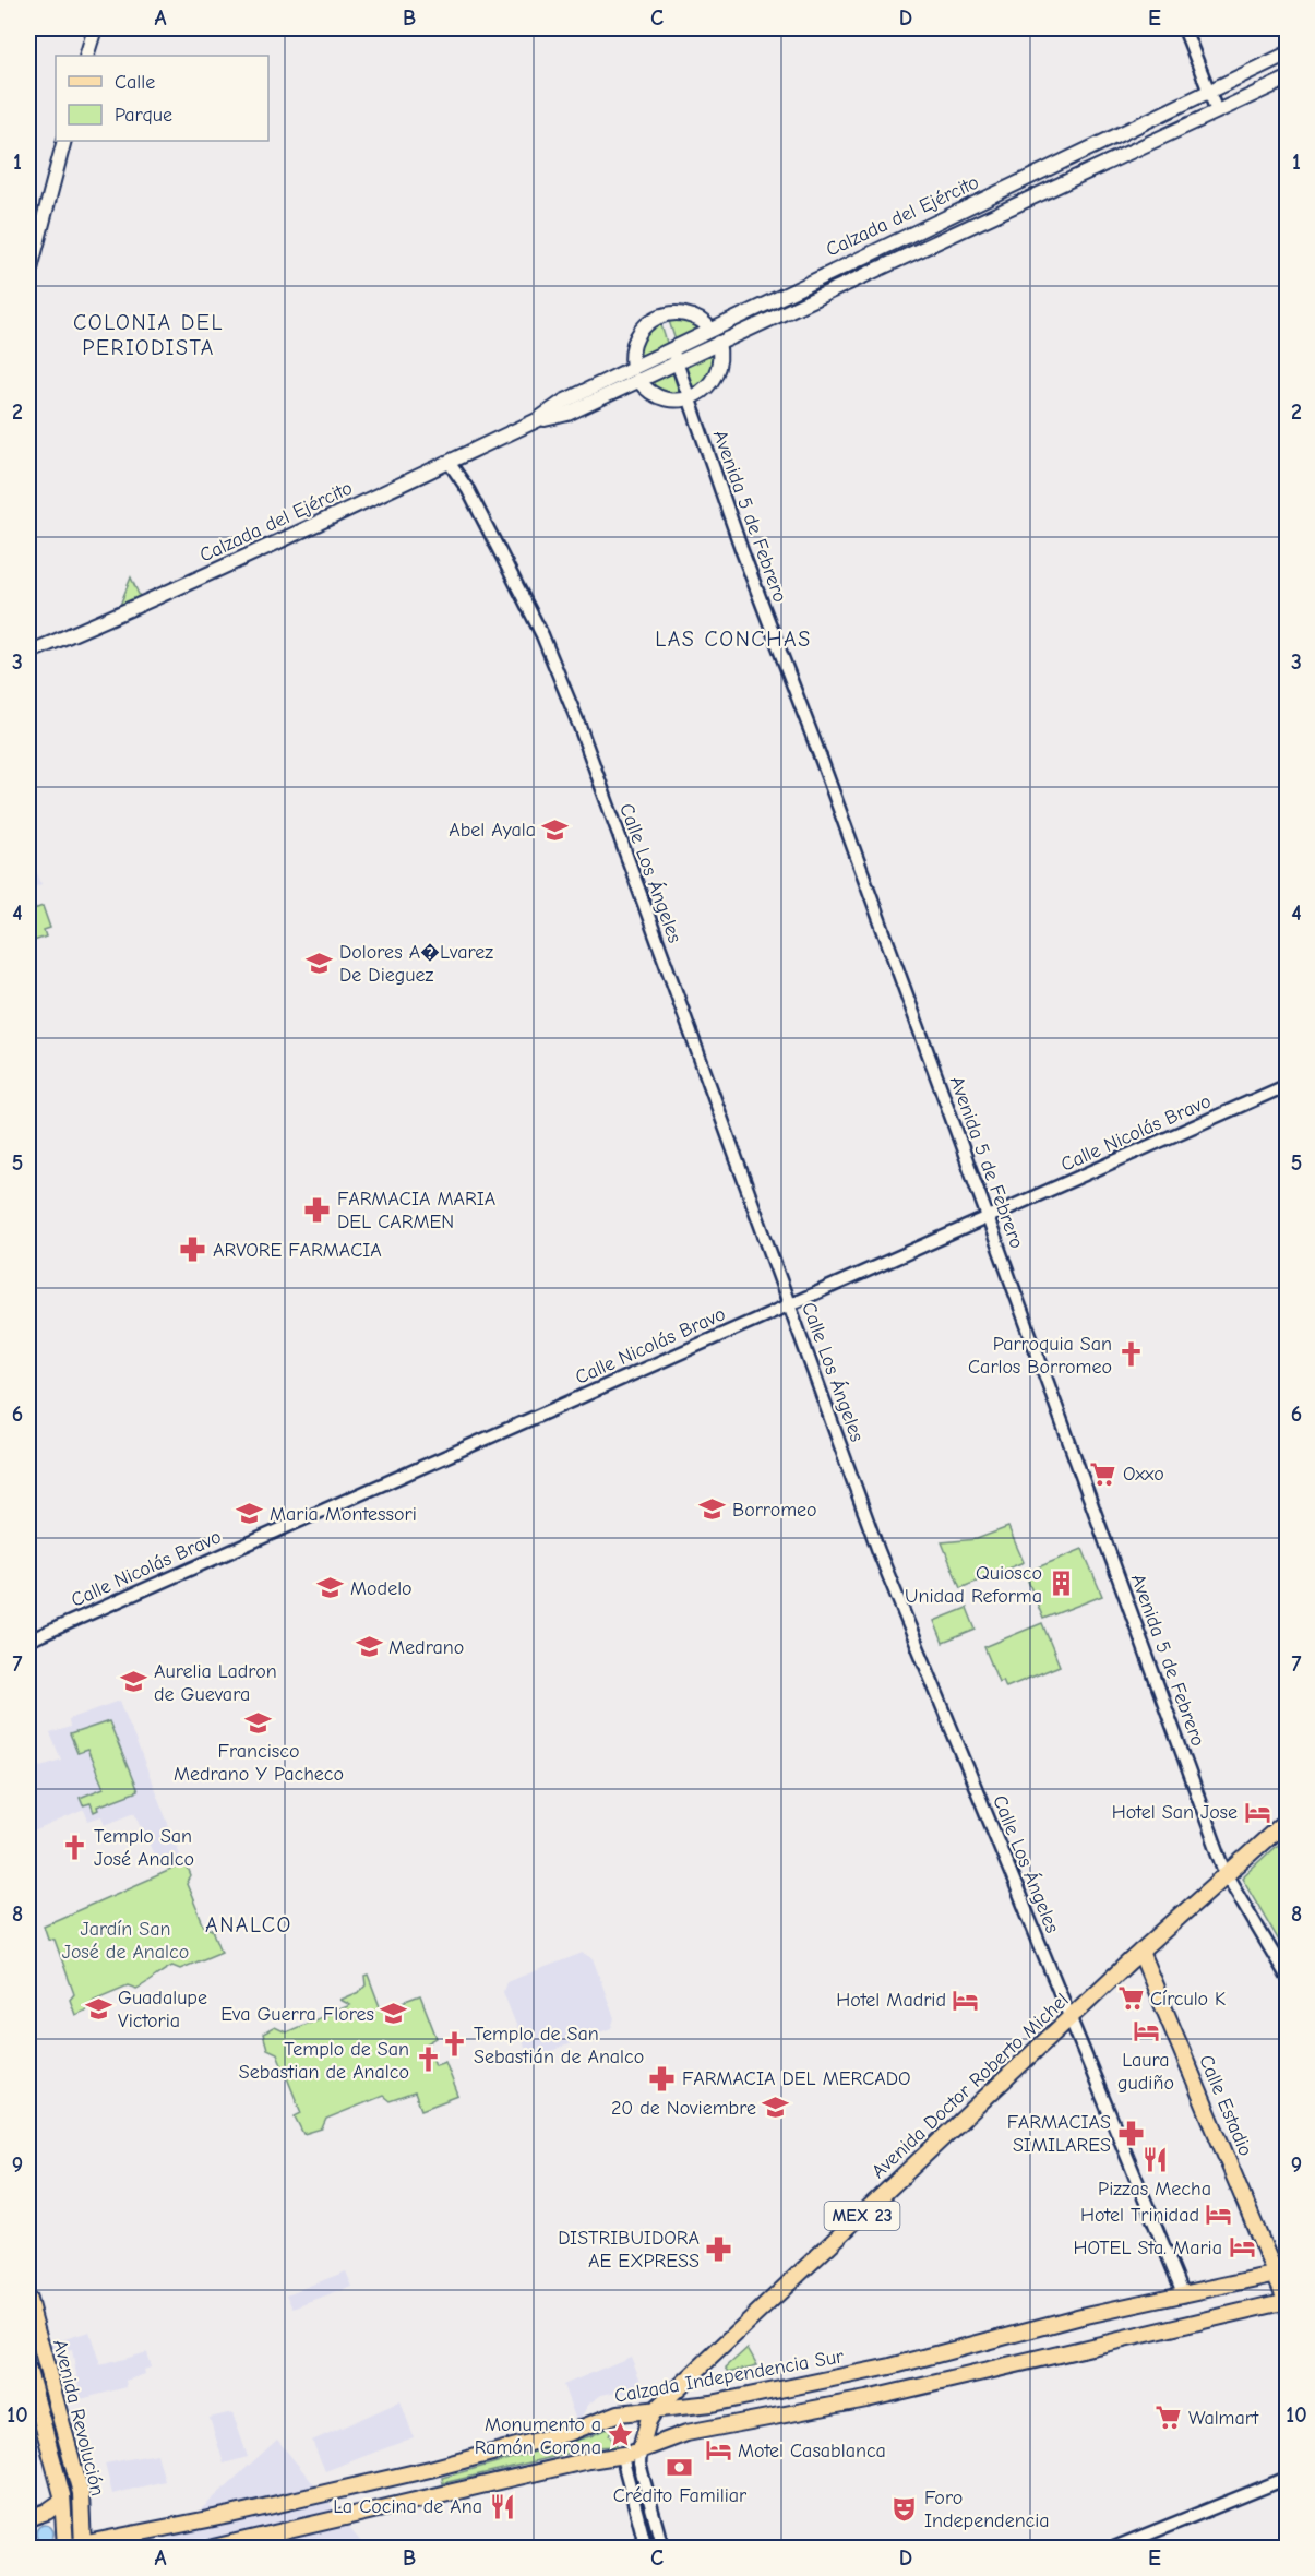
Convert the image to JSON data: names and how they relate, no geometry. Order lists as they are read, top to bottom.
{
  "streets": {
    "main road": [
      "Calzada del Ejército",
      "Avenida Doctor Roberto Michel",
      "Calle Estadio",
      "MEX 23",
      "Calzada Independencia Sur",
      "Avenida Revolución"
    ],
    "street": ["Avenida 5 de Febrero", "Calle Los Ángeles", "Calle Nicolás Bravo"]
  },
  "crossings": [
    ["Calzada del Ejército", "Avenida 5 de Febrero"],
    ["Calzada del Ejército", "Calle Los Ángeles"],
    ["Avenida 5 de Febrero", "Calle Nicolás Bravo"],
    ["Avenida 5 de Febrero", "Avenida Doctor Roberto Michel"],
    ["Calle Los Ángeles", "Calle Nicolás Bravo"],
    ["Calle Los Ángeles", "Avenida Doctor Roberto Michel"],
    ["Calle Los Ángeles", "Calzada Independencia Sur"],
    ["Avenida Doctor Roberto Michel", "Calle Estadio"],
    ["Avenida Doctor Roberto Michel", "Calzada Independencia Sur"],
    ["Calle Estadio", "Calzada Independencia Sur"],
    ["Calzada Independencia Sur", "Avenida Revolución"]
  ],
  "districts": ["COLONIA DEL PERIODISTA", "LAS CONCHAS", "ANALCO"],
  "parks": ["Jardín San José de Analco"],
  "places": {
    "school or university": [
      "Abel Ayala",
      "Dolores A�Lvarez De Dieguez",
      "Borromeo",
      "Maria Montessori",
      "Modelo",
      "Medrano",
      "Aurelia Ladron de Guevara",
      "Francisco Medrano Y Pacheco",
      "Guadalupe Victoria",
      "Eva Guerra Flores",
      "20 de Noviembre"
    ],
    "pharmacy": [
      "FARMACIA MARIA DEL CARMEN",
      "ARVORE FARMACIA",
      "FARMACIA DEL MERCADO",
      "FARMACIAS SIMILARES",
      "DISTRIBUIDORA AE EXPRESS"
    ],
    "church": [
      "Parroquia San Carlos Borromeo",
      "Templo San José Analco",
      "Templo de San Sebastián de Analco",
      "Templo de San Sebastian de Analco"
    ],
    "supermarket": ["Oxxo", "Círculo K", "Walmart"],
    "building": ["Quiosco Unidad Reforma"],
    "hotel": [
      "Hotel San Jose",
      "Hotel Madrid",
      "Laura gudiño",
      "Hotel Trinidad",
      "HOTEL Sta. Maria",
      "Motel Casablanca"
    ],
    "restaurant": ["Pizzas Mecha", "La Cocina de Ana"],
    "place": ["Monumento a Ramón Corona"],
    "bank": ["Crédito Familiar"],
    "theatre": ["Foro Independencia"]
  },
  "legend": ["Calle", "Parque"],
  "grid": {
    "columns": [
      "A",
      "B",
      "C",
      "D",
      "E"
    ],
    "rows": [
      "1",
      "2",
      "3",
      "4",
      "5",
      "6",
      "7",
      "8",
      "9",
      "10"
    ]
  }
}
